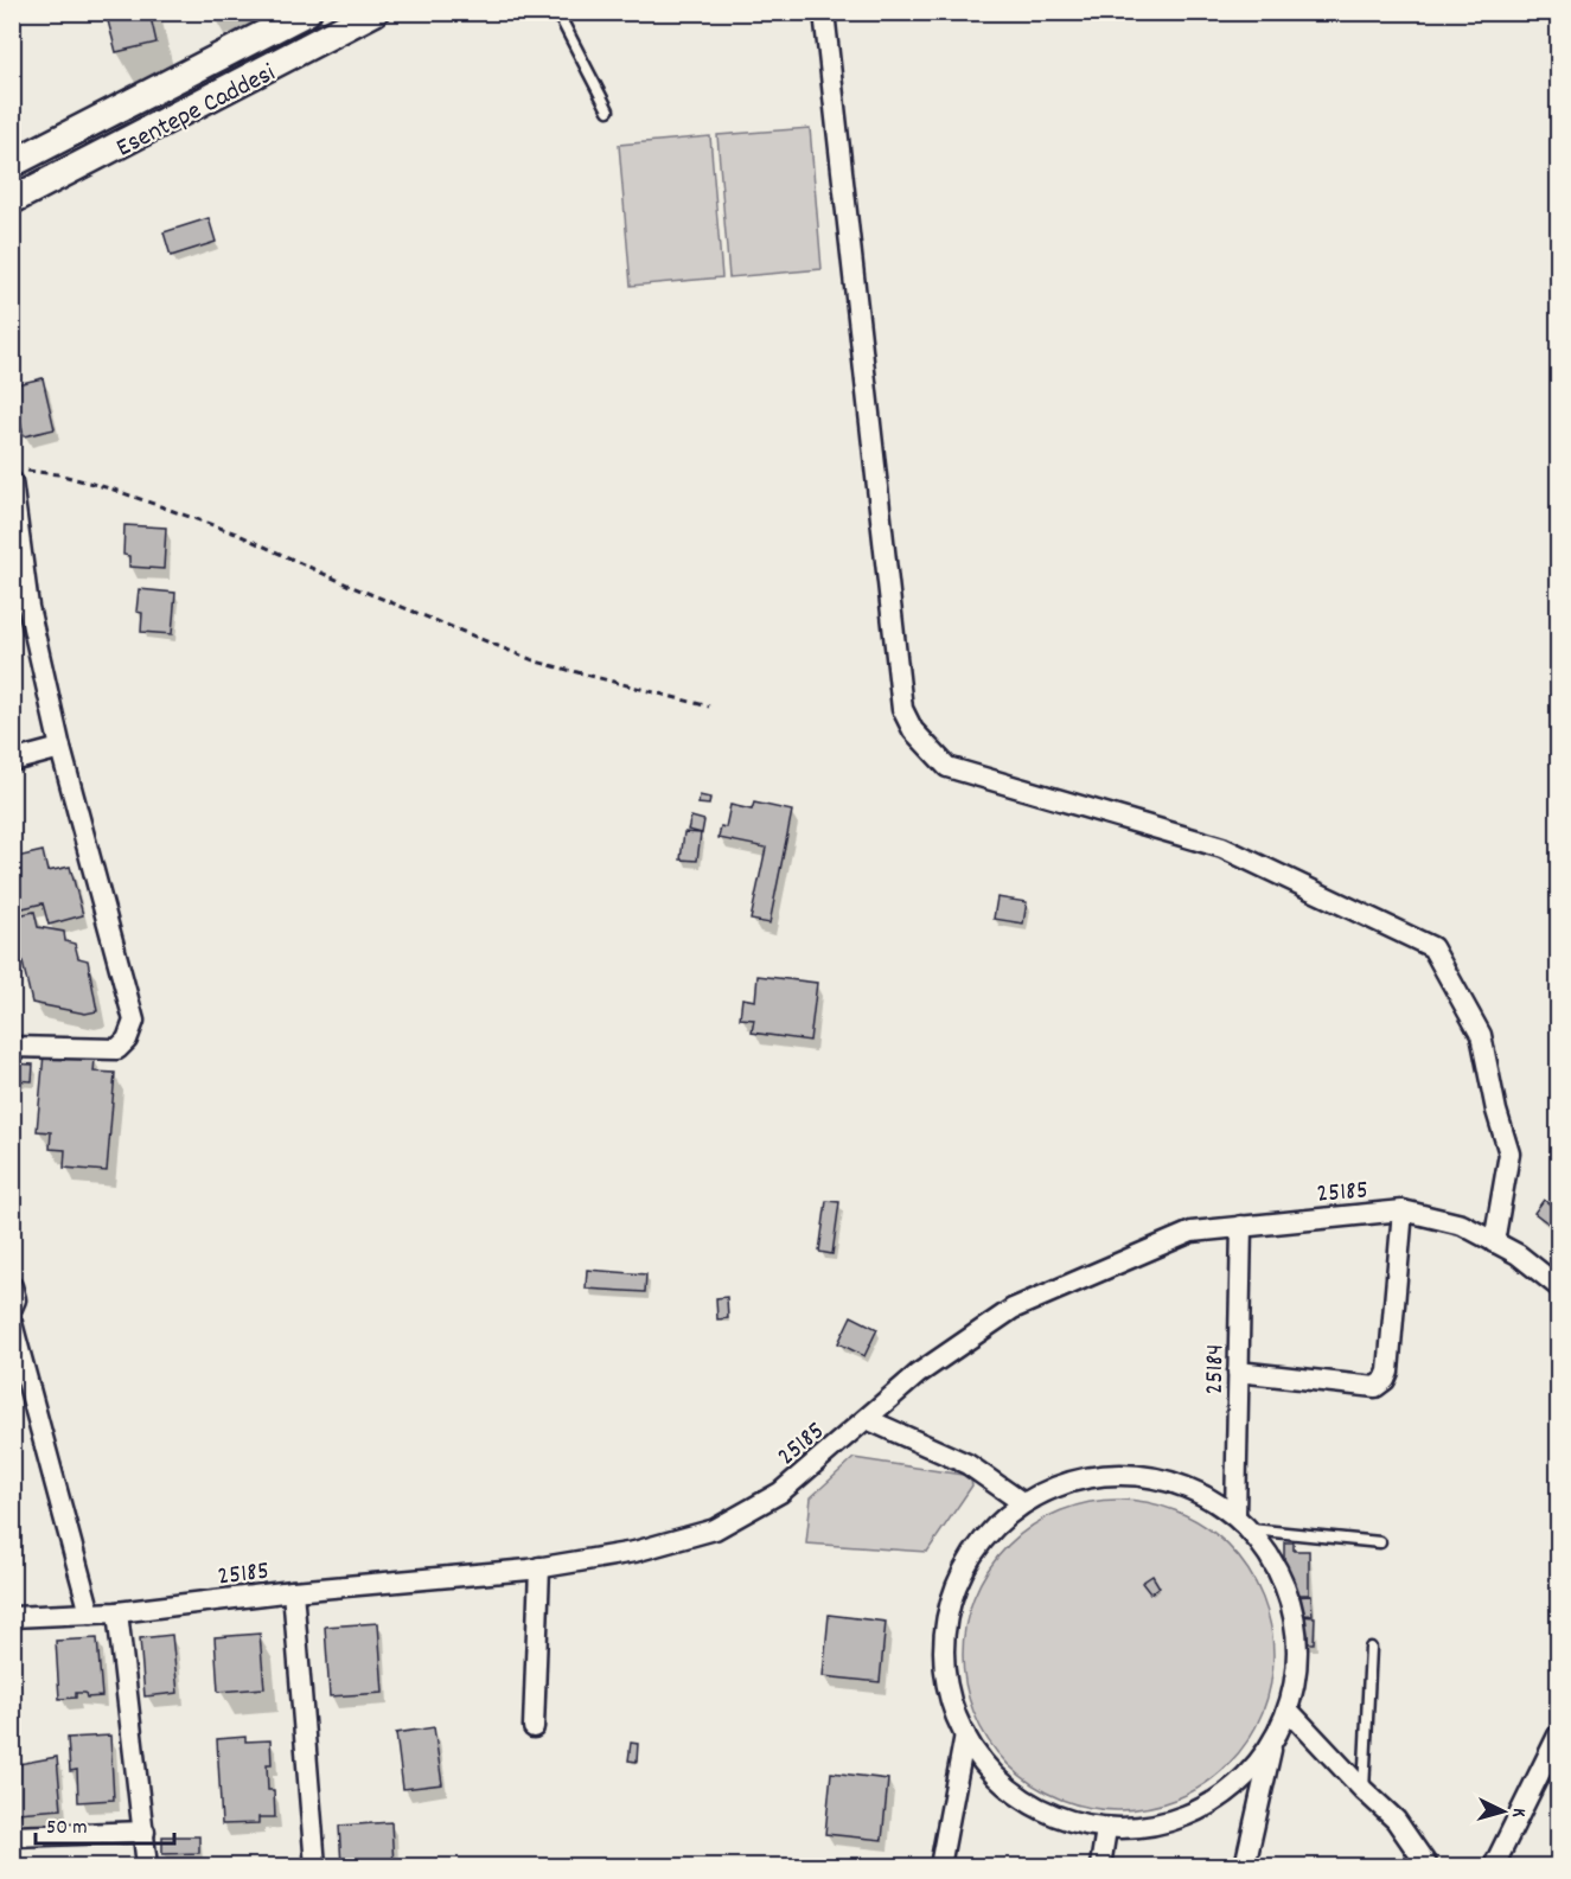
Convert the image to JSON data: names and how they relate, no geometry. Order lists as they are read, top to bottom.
{
  "streets": {
    "main road": ["Esentepe Caddesi"],
    "street": ["25185", "25184"]
  },
  "crossings": [
    ["25185", "25184"]
  ],
  "scale_bar": "50 m",
  "north": "right"
}
